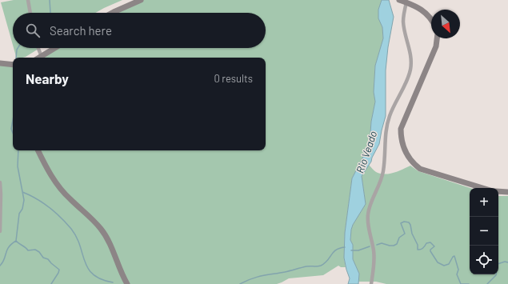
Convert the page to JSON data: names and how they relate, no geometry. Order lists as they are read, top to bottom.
{
  "water": ["Rio Veado"],
  "north": "bottom right",
  "page": {
    "search": "Search here",
    "heading": ["Nearby", "0 results"],
    "map_buttons": ["+", "−"]
  }
}
